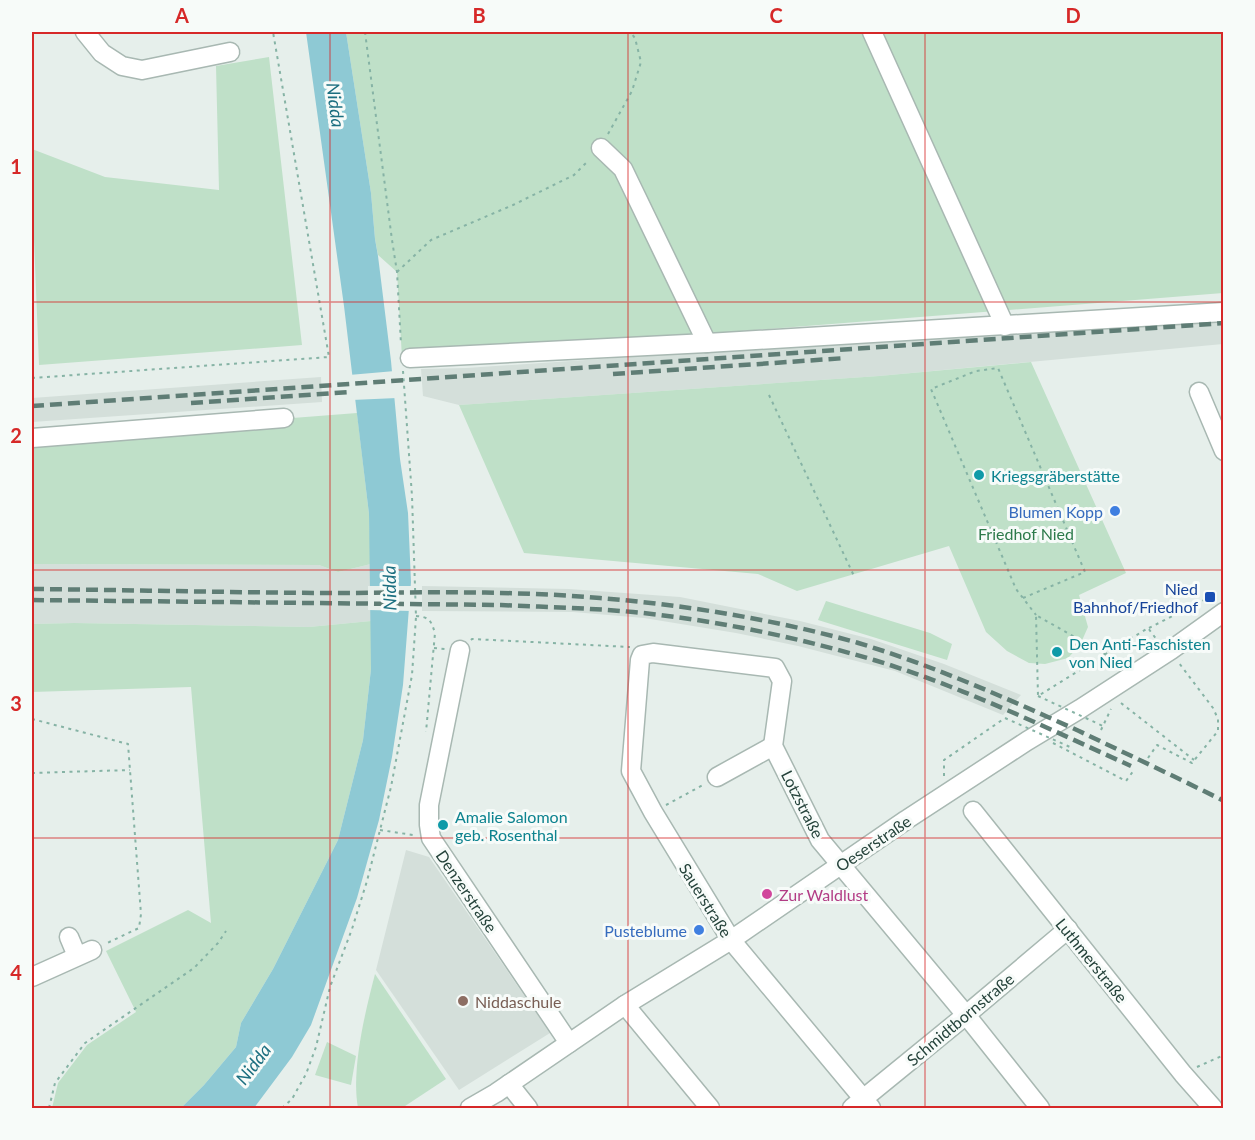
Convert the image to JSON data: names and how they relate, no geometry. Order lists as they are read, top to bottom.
{
  "streets": {
    "street": [
      "Lotzstraße",
      "Oeserstraße",
      "Denzerstraße",
      "Sauerstraße",
      "Luthmerstraße",
      "Schmidtbornstraße"
    ]
  },
  "crossings": [
    ["Lotzstraße", "Oeserstraße"],
    ["Lotzstraße", "Schmidtbornstraße"],
    ["Oeserstraße", "Denzerstraße"],
    ["Oeserstraße", "Sauerstraße"],
    ["Sauerstraße", "Schmidtbornstraße"],
    ["Luthmerstraße", "Schmidtbornstraße"]
  ],
  "water": ["Nidda"],
  "parks": ["Friedhof Nied"],
  "places": {
    "other": [
      "Kriegsgräberstätte",
      "Blumen Kopp",
      "Den Anti-Faschisten von Nied",
      "Amalie Salomon geb. Rosenthal",
      "Zur Waldlust",
      "Pusteblume",
      "Niddaschule"
    ],
    "transit": ["Nied Bahnhof/Friedhof"]
  },
  "grid": {
    "columns": [
      "A",
      "B",
      "C",
      "D"
    ],
    "rows": [
      "1",
      "2",
      "3",
      "4"
    ]
  }
}
